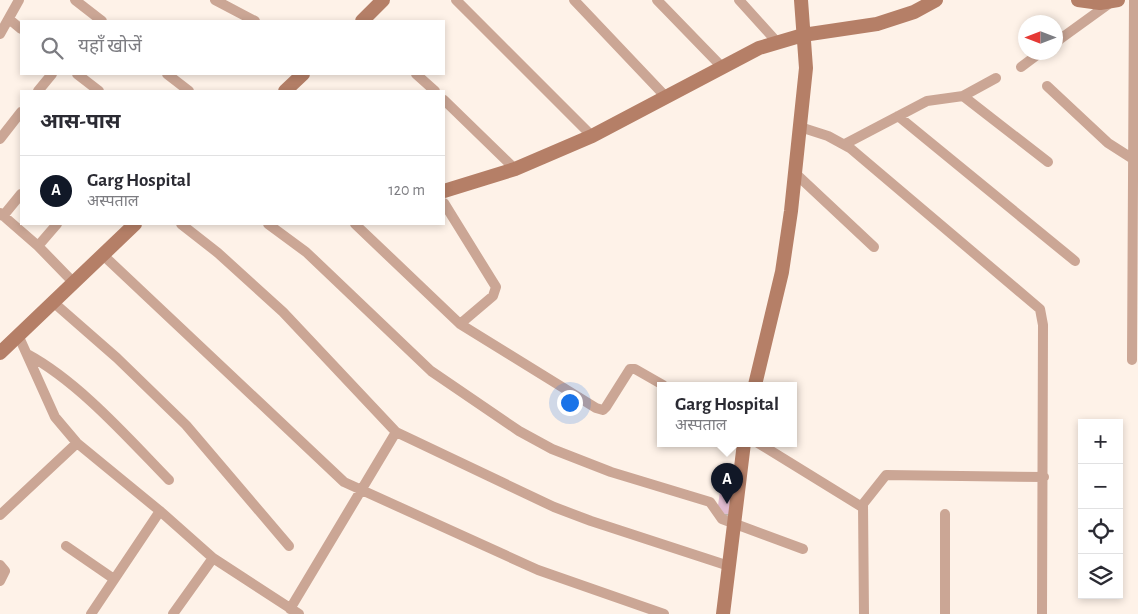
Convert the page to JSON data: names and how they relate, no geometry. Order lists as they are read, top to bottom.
{
  "north": "left",
  "page": {
    "search": "यहाँ खोजें",
    "heading": "आस-पास",
    "list": [
      {
        "mark": "A",
        "name": "Garg Hospital",
        "note": "अस्पताल",
        "value": "120 m"
      }
    ],
    "popup": ["Garg Hospital", "अस्पताल"],
    "map_buttons": ["+", "−"],
    "pins": "A"
  }
}
